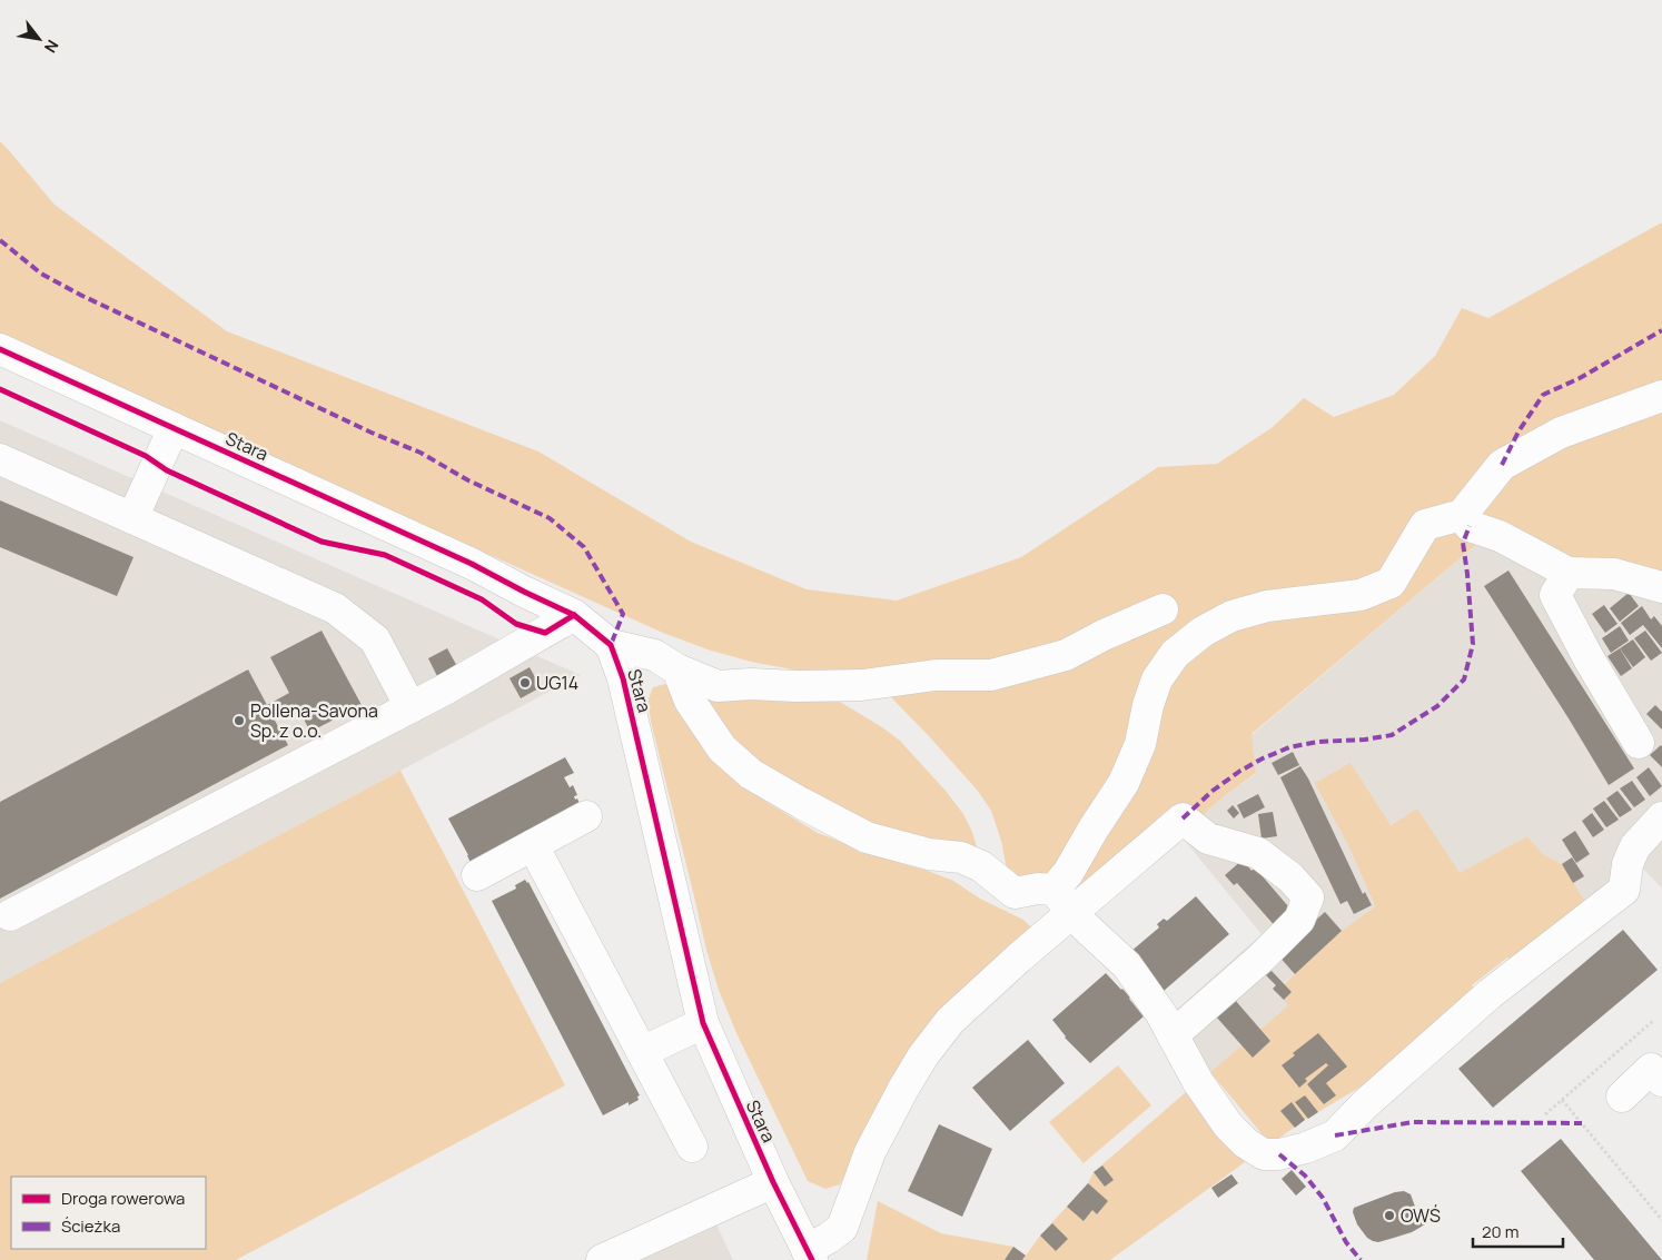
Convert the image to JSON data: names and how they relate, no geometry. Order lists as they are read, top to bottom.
{
  "streets": {
    "street": ["Stara"]
  },
  "places": ["UG14", "Pollena-Savona Sp. z o.o.", "OWŚ"],
  "legend": ["Droga rowerowa", "Ścieżka"],
  "scale_bar": "20 m",
  "north": "bottom right"
}
